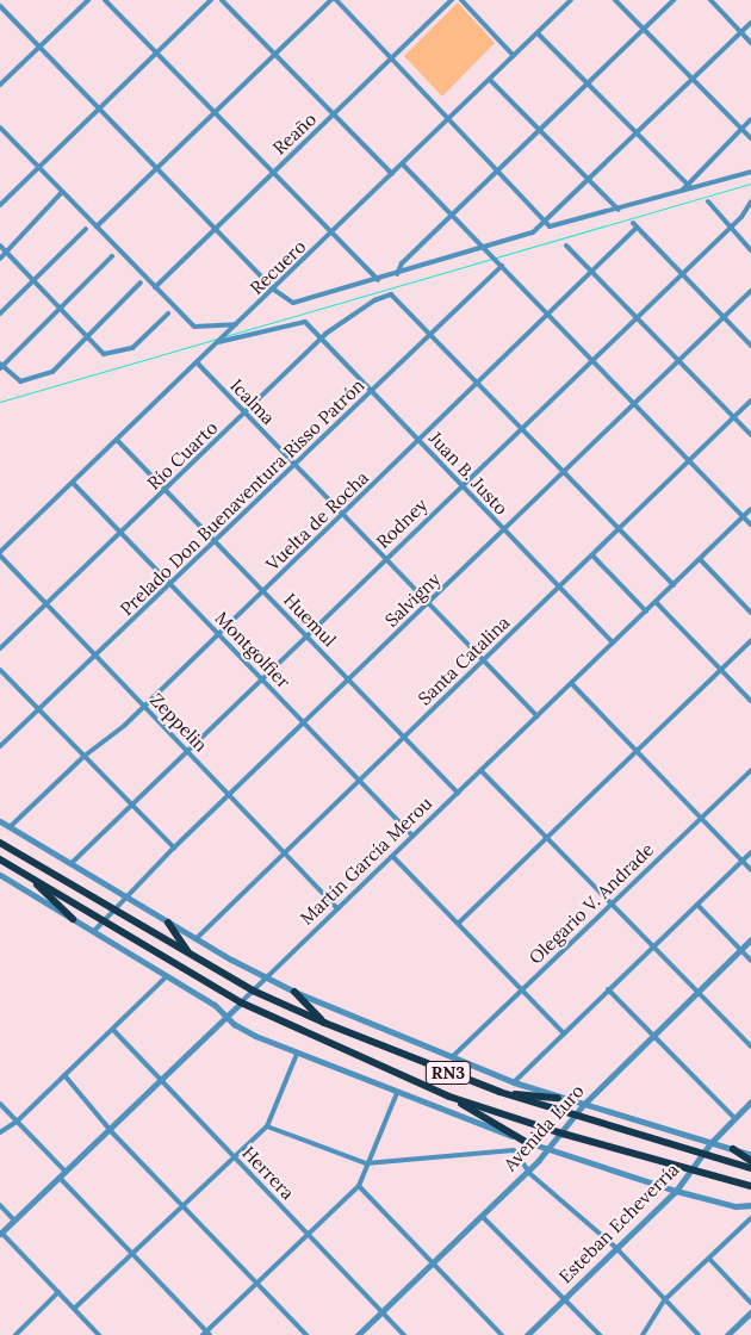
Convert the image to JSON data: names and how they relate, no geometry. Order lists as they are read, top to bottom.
{
  "streets": {
    "highway": ["RN3"],
    "street": [
      "Reaño",
      "Recuero",
      "Icalma",
      "Río Cuarto",
      "Juan B. Justo",
      "Prelado Don Buenaventura Risso Patrón",
      "Vuelta de Rocha",
      "Rodney",
      "Salvigny",
      "Huemul",
      "Montgolfier",
      "Santa Catalina",
      "Zeppelin",
      "Martín García Merou",
      "Olegario V. Andrade",
      "Avenida Luro",
      "Herrera",
      "Esteban Echeverría"
    ]
  },
  "crossings": [
    ["Recuero", "Icalma"],
    ["Recuero", "Juan B. Justo"],
    ["Recuero", "Huemul"],
    ["Recuero", "Montgolfier"],
    ["Recuero", "Zeppelin"],
    ["Icalma", "Río Cuarto"],
    ["Icalma", "Prelado Don Buenaventura Risso Patrón"],
    ["Icalma", "Vuelta de Rocha"],
    ["Icalma", "Rodney"],
    ["Icalma", "Salvigny"],
    ["Icalma", "Santa Catalina"],
    ["Icalma", "Martín García Merou"],
    ["Río Cuarto", "Juan B. Justo"],
    ["Río Cuarto", "Prelado Don Buenaventura Risso Patrón"],
    ["Río Cuarto", "Huemul"],
    ["Río Cuarto", "Montgolfier"],
    ["Río Cuarto", "Zeppelin"],
    ["Juan B. Justo", "Prelado Don Buenaventura Risso Patrón"],
    ["Juan B. Justo", "Vuelta de Rocha"],
    ["Juan B. Justo", "Rodney"],
    ["Juan B. Justo", "Salvigny"],
    ["Juan B. Justo", "Santa Catalina"],
    ["Juan B. Justo", "Martín García Merou"],
    ["Prelado Don Buenaventura Risso Patrón", "Huemul"],
    ["Prelado Don Buenaventura Risso Patrón", "Montgolfier"],
    ["Prelado Don Buenaventura Risso Patrón", "Zeppelin"],
    ["Vuelta de Rocha", "Huemul"],
    ["Vuelta de Rocha", "Montgolfier"],
    ["Vuelta de Rocha", "Zeppelin"],
    ["Rodney", "Huemul"],
    ["Rodney", "Montgolfier"],
    ["Rodney", "Zeppelin"],
    ["Salvigny", "Huemul"],
    ["Salvigny", "Montgolfier"],
    ["Salvigny", "Zeppelin"],
    ["Salvigny", "RN3"],
    ["Huemul", "Santa Catalina"],
    ["Huemul", "Martín García Merou"],
    ["Montgolfier", "Santa Catalina"],
    ["Montgolfier", "Martín García Merou"],
    ["Santa Catalina", "Zeppelin"],
    ["Zeppelin", "Martín García Merou"],
    ["Martín García Merou", "RN3"],
    ["Martín García Merou", "Herrera"],
    ["RN3", "Avenida Luro"],
    ["RN3", "Esteban Echeverría"],
    ["Avenida Luro", "Herrera"]
  ]
}
